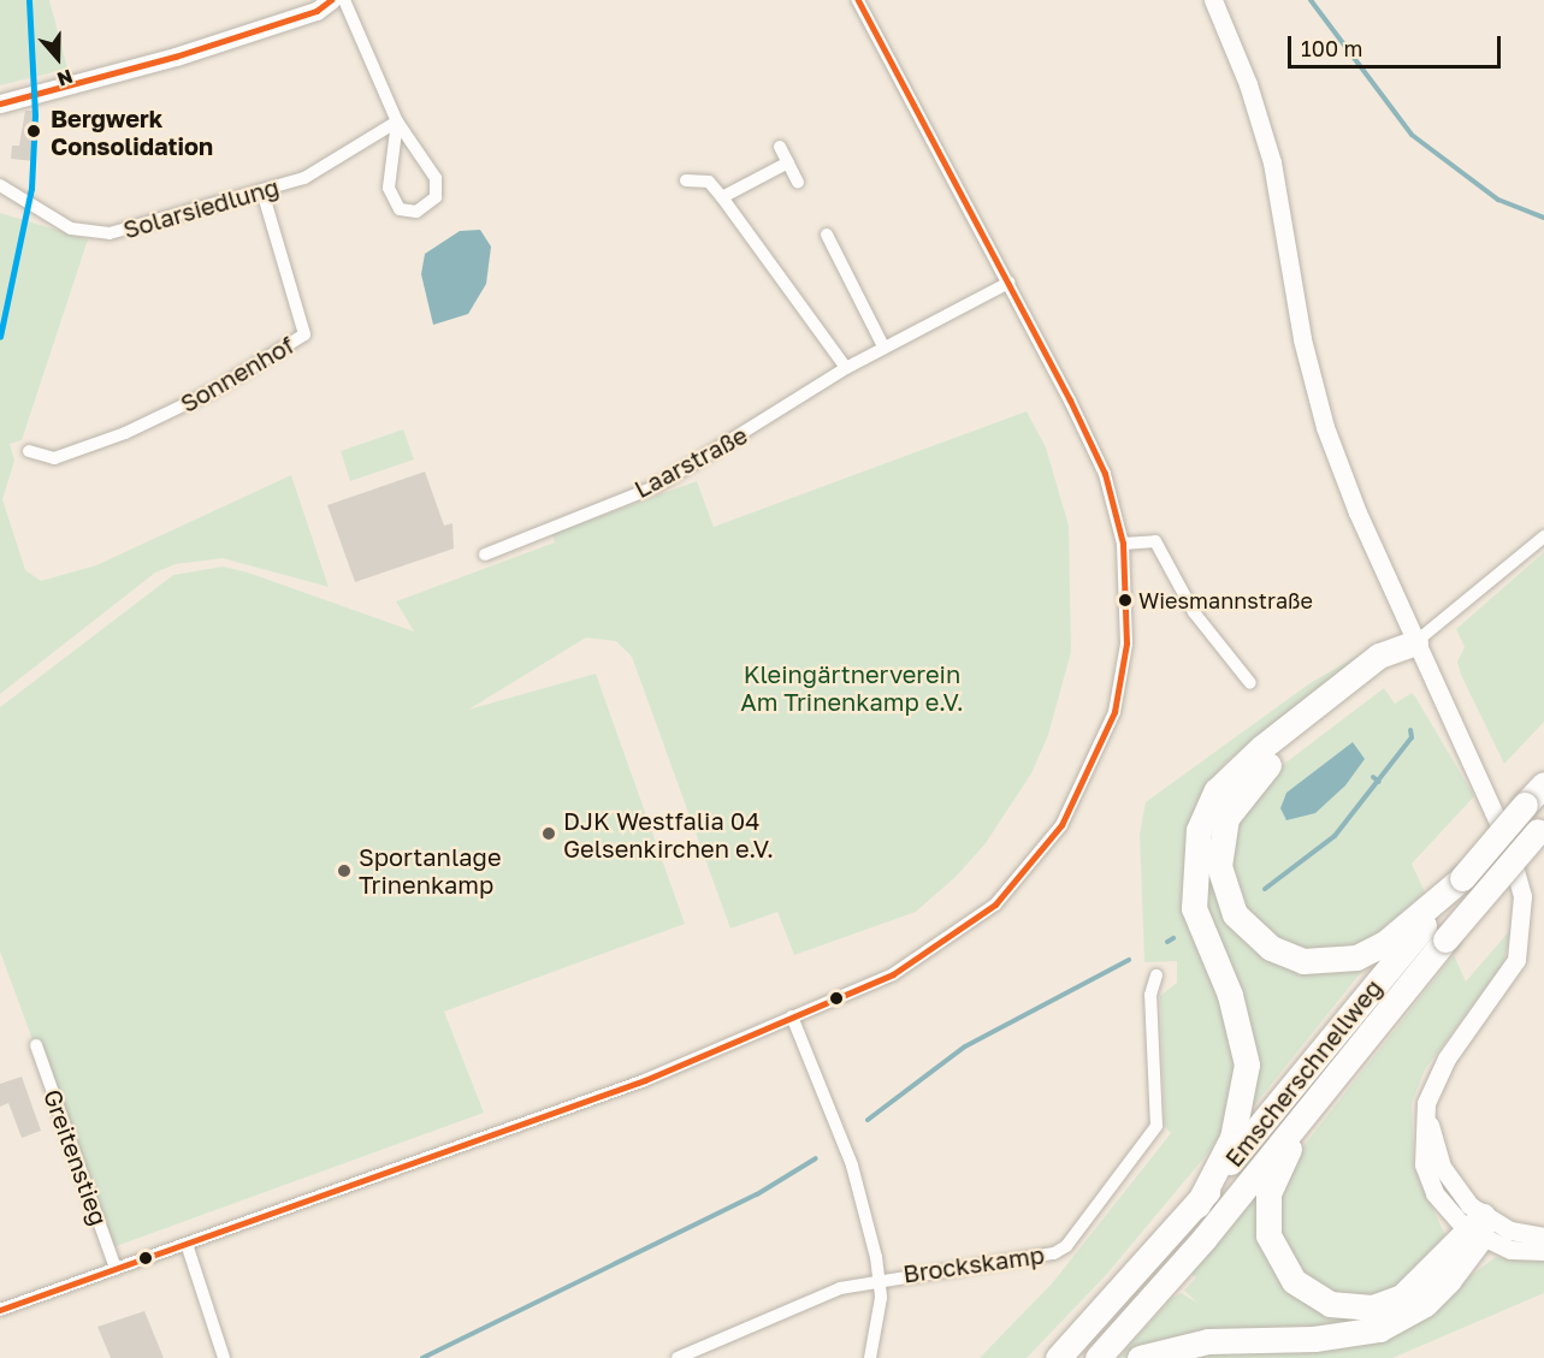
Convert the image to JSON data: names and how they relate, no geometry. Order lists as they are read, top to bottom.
{
  "streets": {
    "highway": ["Emscherschnellweg"],
    "street": [
      "Solarsiedlung",
      "Sonnenhof",
      "Laarstraße",
      "Greitenstieg",
      "Brockskamp"
    ]
  },
  "crossings": [
    ["Solarsiedlung", "Sonnenhof"]
  ],
  "parks": ["Kleingärtnerverein Am Trinenkamp e.V."],
  "places": [
    "Bergwerk Consolidation",
    "Wiesmannstraße",
    "DJK Westfalia 04 Gelsenkirchen e.V.",
    "Sportanlage Trinenkamp"
  ],
  "scale_bar": "100 m",
  "north": "bottom"
}
